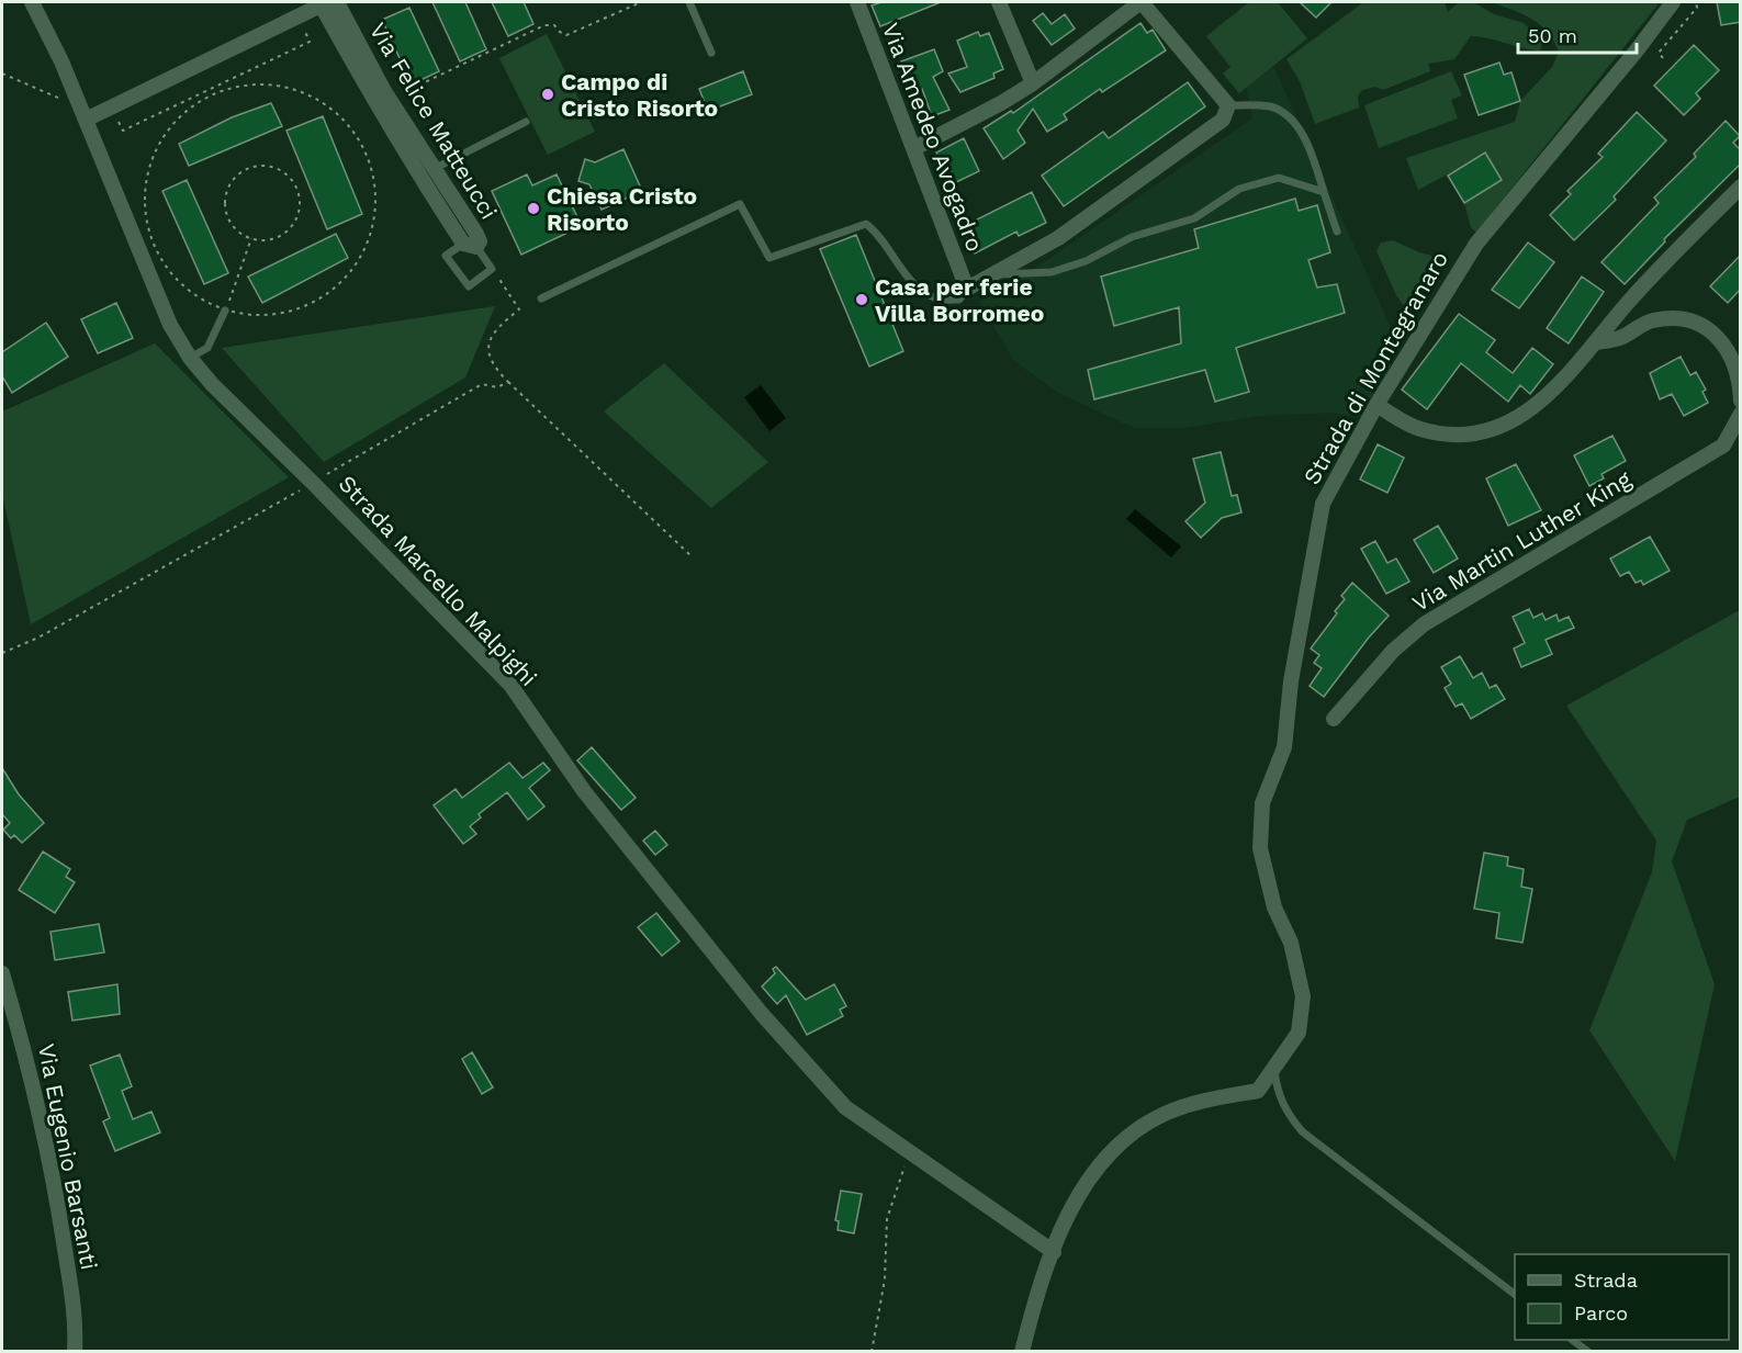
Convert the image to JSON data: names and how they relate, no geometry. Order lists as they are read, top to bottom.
{
  "streets": {
    "street": [
      "Via Felice Matteucci",
      "Via Amedeo Avogadro",
      "Strada di Montegranaro",
      "Via Martin Luther King",
      "Strada Marcello Malpighi",
      "Via Eugenio Barsanti"
    ]
  },
  "crossings": [
    ["Strada di Montegranaro", "Strada Marcello Malpighi"]
  ],
  "places": ["Campo di Cristo Risorto", "Chiesa Cristo Risorto", "Casa per ferie Villa Borromeo"],
  "legend": ["Strada", "Parco"],
  "scale_bar": "50 m"
}
